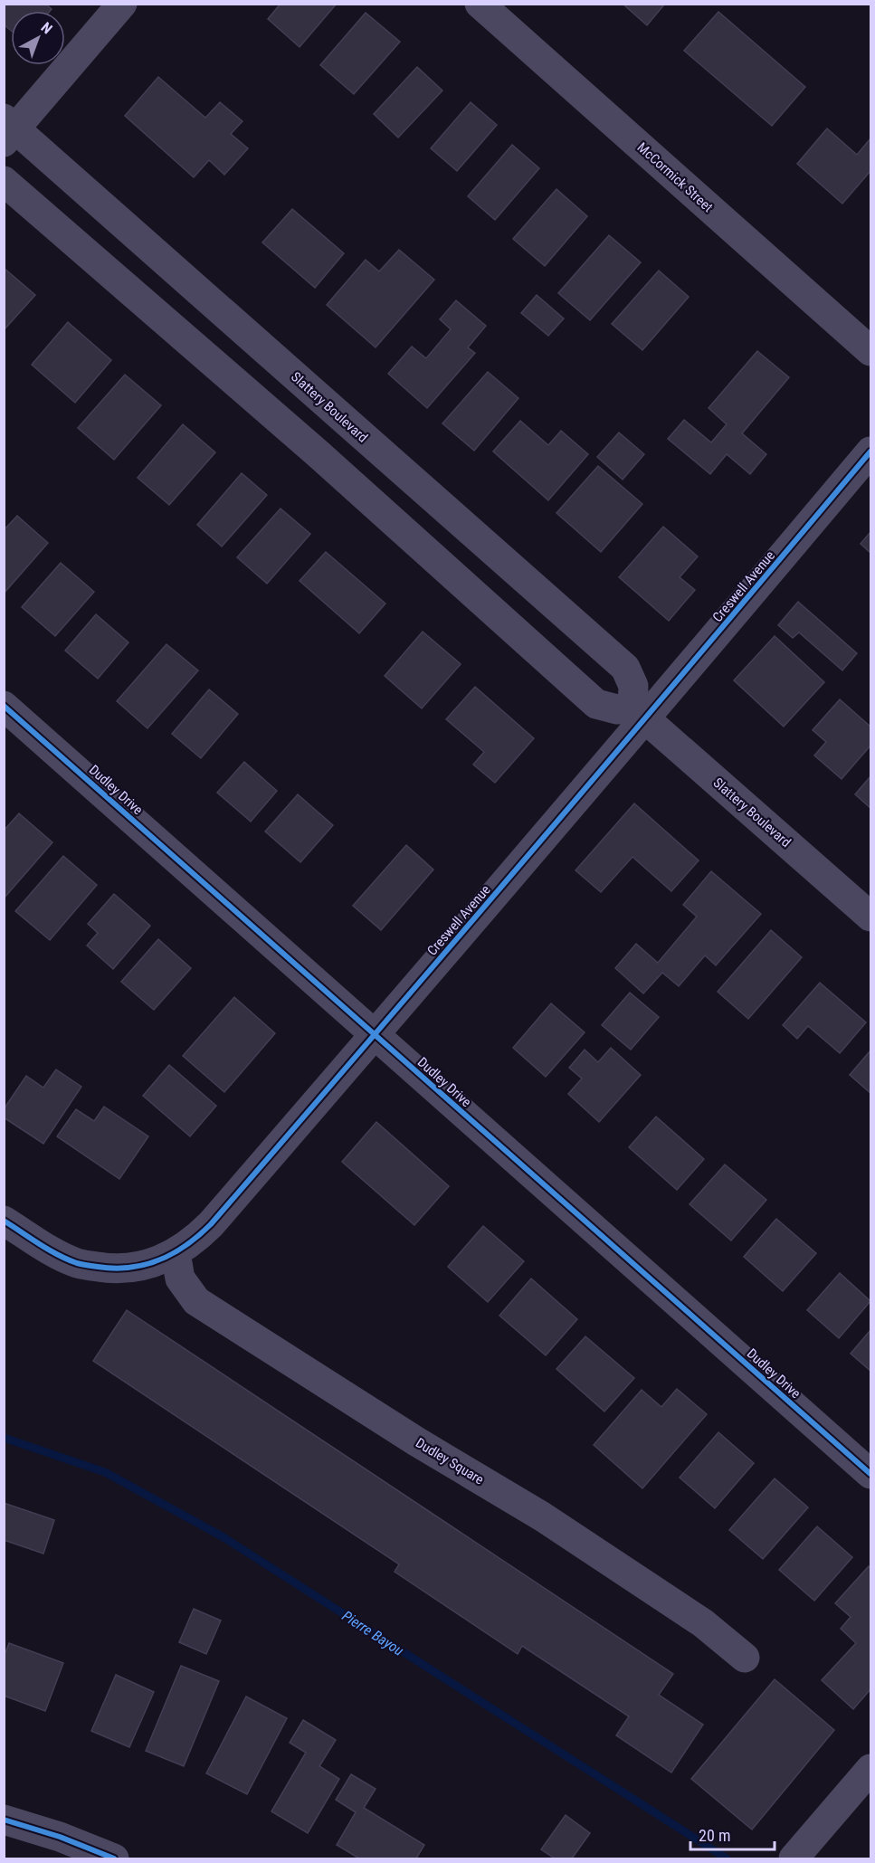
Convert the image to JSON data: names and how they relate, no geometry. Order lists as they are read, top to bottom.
{
  "streets": {
    "street": [
      "McCormick Street",
      "Slattery Boulevard",
      "Creswell Avenue",
      "Dudley Drive",
      "Dudley Square"
    ]
  },
  "crossings": [
    ["Slattery Boulevard", "Creswell Avenue"],
    ["Creswell Avenue", "Dudley Drive"],
    ["Creswell Avenue", "Dudley Square"]
  ],
  "water": ["Pierre Bayou"],
  "scale_bar": "20 m",
  "north": "top right"
}
